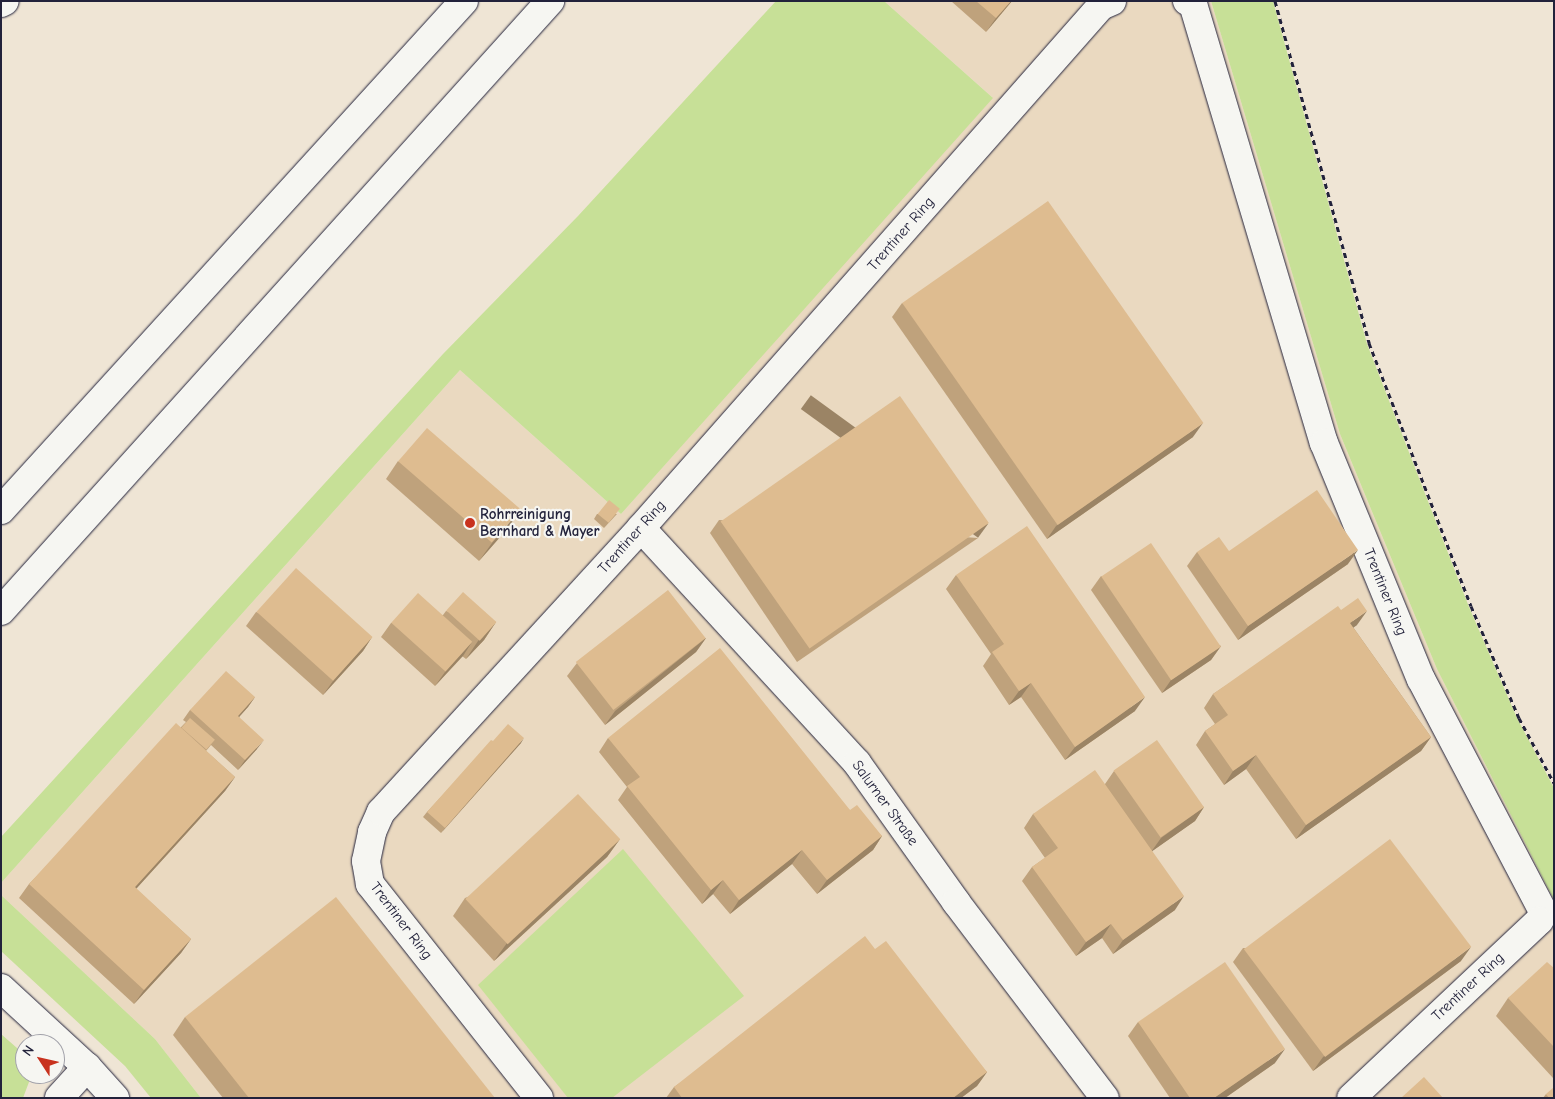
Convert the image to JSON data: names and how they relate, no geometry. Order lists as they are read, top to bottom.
{
  "streets": {
    "main road": ["Trentiner Ring", "Salurner Straße"]
  },
  "crossings": [
    ["Trentiner Ring", "Salurner Straße"]
  ],
  "places": ["Rohrreinigung Bernhard & Mayer"],
  "north": "top left"
}
